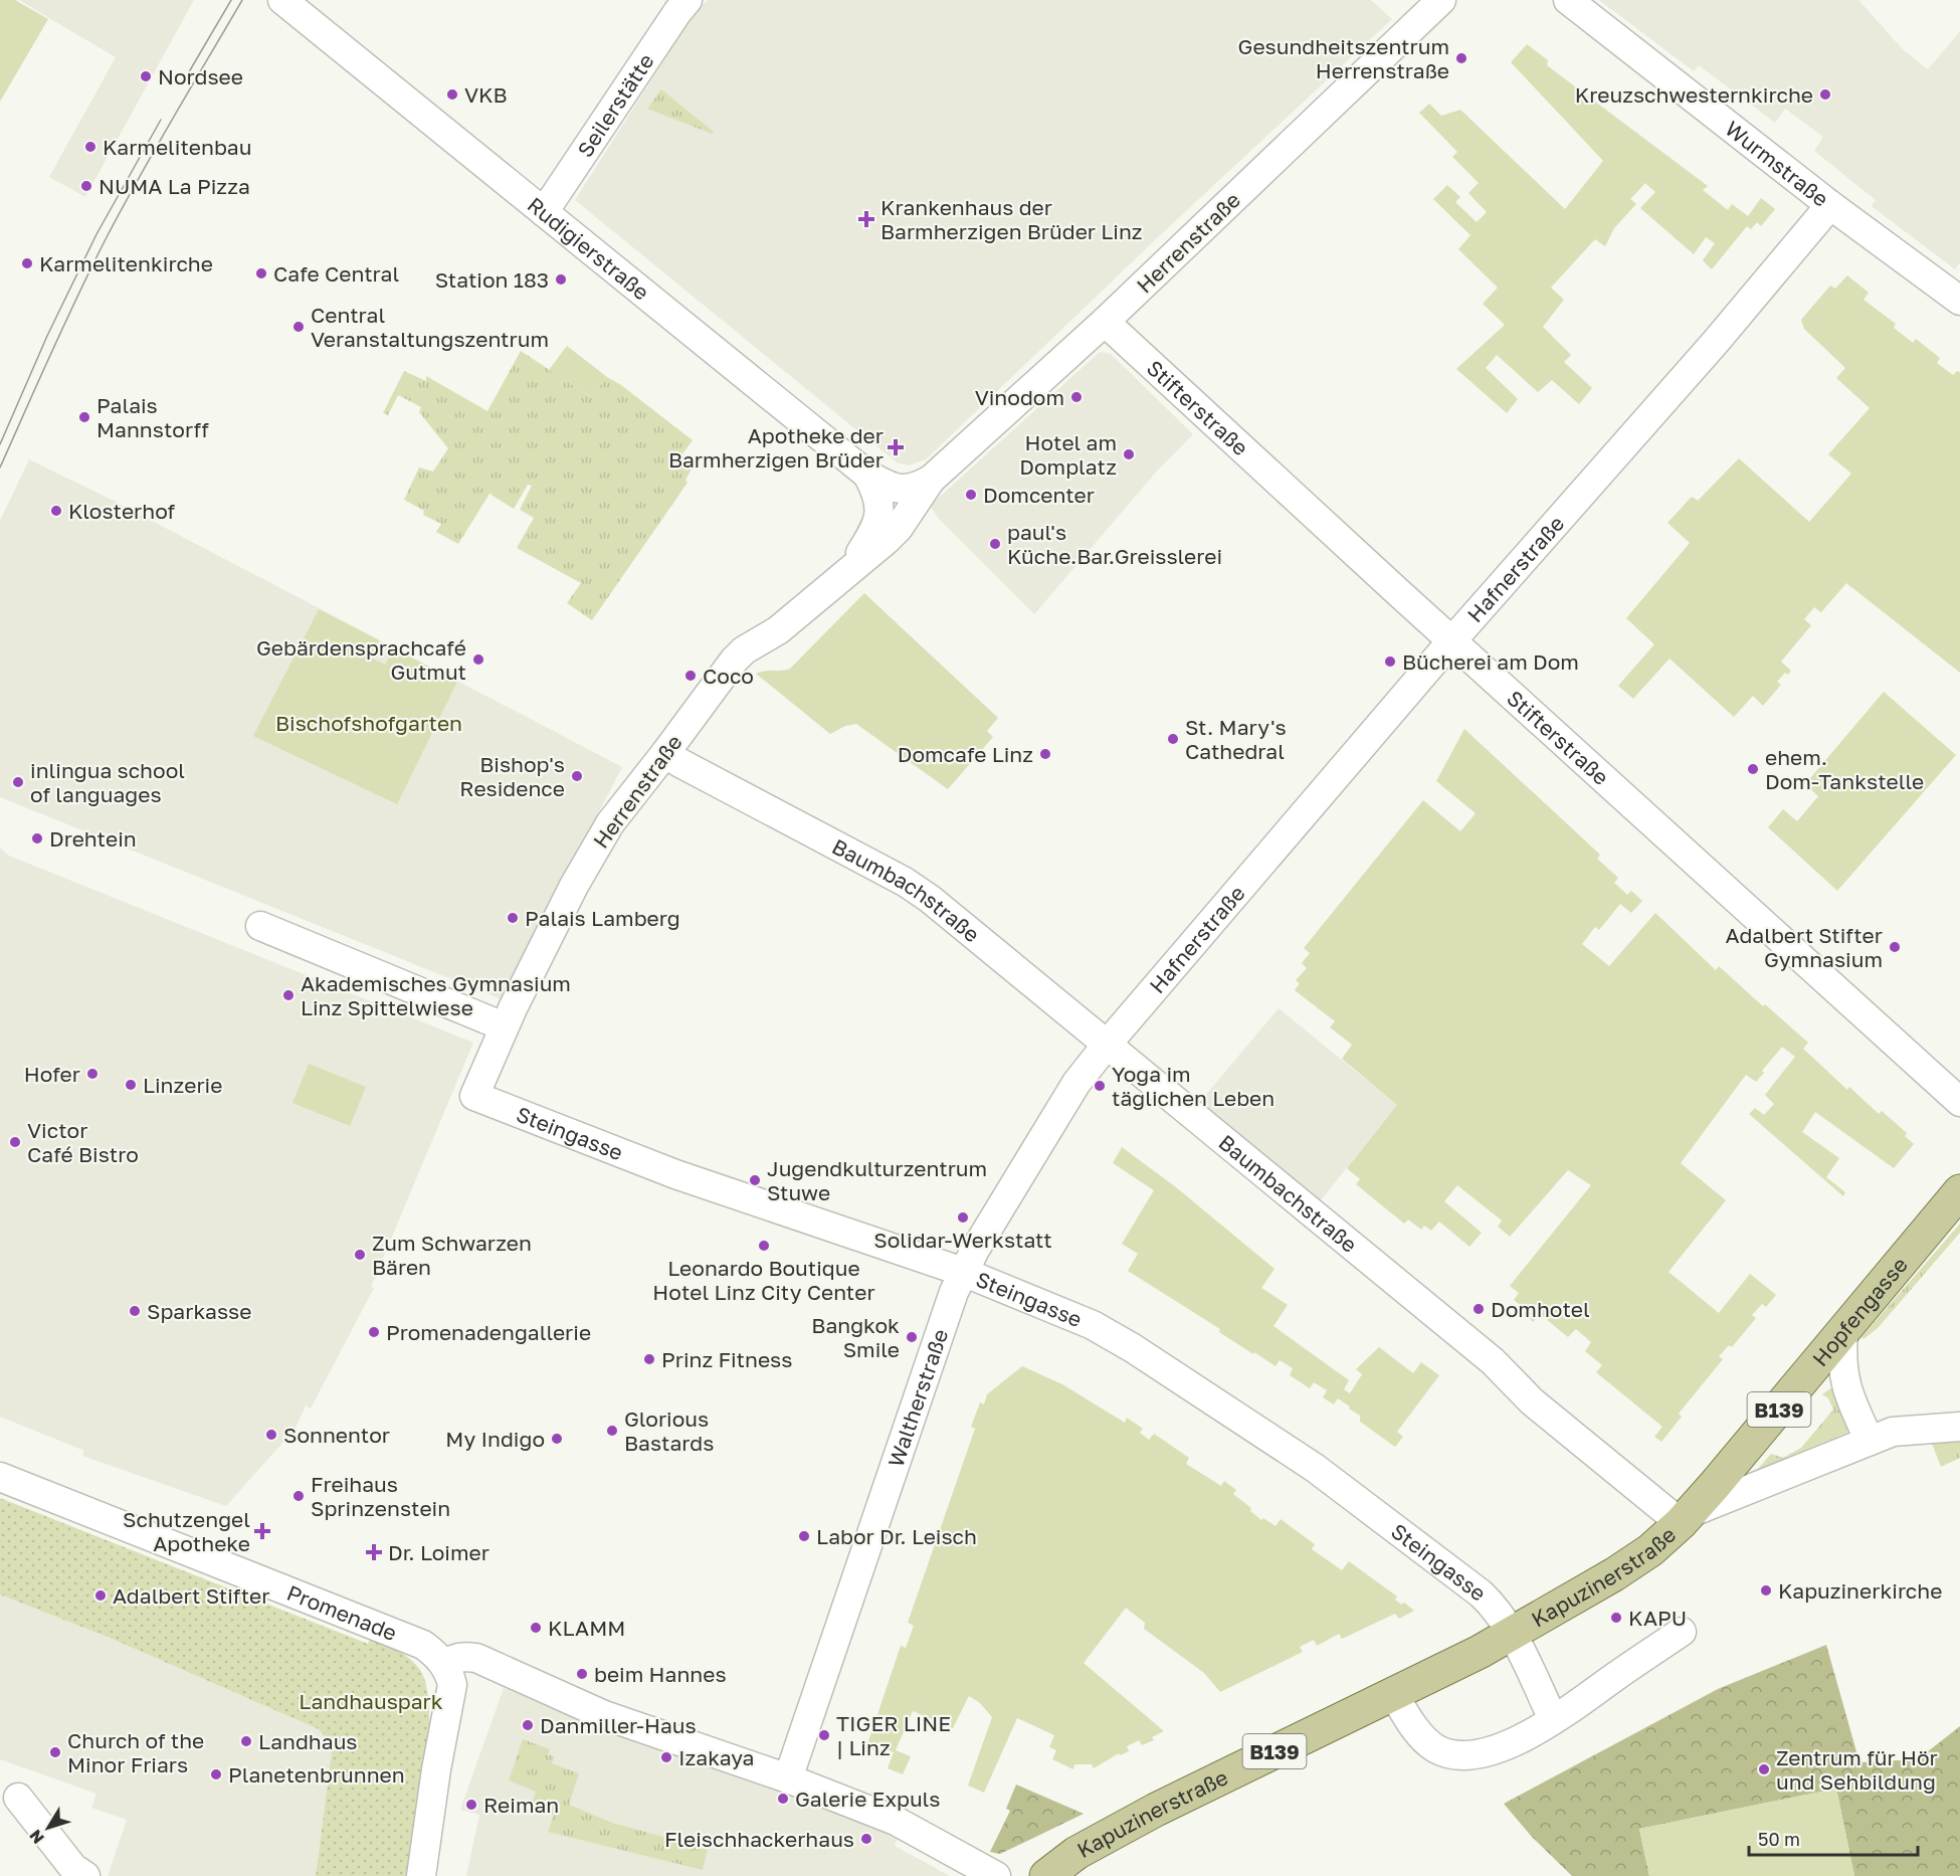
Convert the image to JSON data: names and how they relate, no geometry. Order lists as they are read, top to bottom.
{
  "streets": {
    "main road": ["Hopfengasse", "B139", "Kapuzinerstraße"],
    "street": [
      "Seilerstätte",
      "Wurmstraße",
      "Herrenstraße",
      "Rudigierstraße",
      "Stifterstraße",
      "Hafnerstraße",
      "Baumbachstraße",
      "Steingasse",
      "Waltherstraße",
      "Promenade"
    ]
  },
  "crossings": [
    ["Seilerstätte", "Rudigierstraße"],
    ["Wurmstraße", "Hafnerstraße"],
    ["Herrenstraße", "Rudigierstraße"],
    ["Herrenstraße", "Stifterstraße"],
    ["Herrenstraße", "Baumbachstraße"],
    ["Herrenstraße", "Steingasse"],
    ["Stifterstraße", "Hafnerstraße"],
    ["Hafnerstraße", "Baumbachstraße"],
    ["Hafnerstraße", "Waltherstraße"],
    ["Baumbachstraße", "Waltherstraße"],
    ["Baumbachstraße", "Kapuzinerstraße"],
    ["Steingasse", "Waltherstraße"],
    ["Steingasse", "Kapuzinerstraße"],
    ["Hopfengasse", "Kapuzinerstraße"]
  ],
  "parks": ["Bischofshofgarten", "Landhauspark"],
  "places": {
    "other": [
      "Gesundheitszentrum Herrenstraße",
      "Nordsee",
      "VKB",
      "Kreuzschwesternkirche",
      "Karmelitenbau",
      "NUMA La Pizza",
      "Karmelitenkirche",
      "Cafe Central",
      "Station 183",
      "Central Veranstaltungszentrum",
      "Vinodom",
      "Palais Mannstorff",
      "Hotel am Domplatz",
      "Domcenter",
      "Klosterhof",
      "paul's Küche.Bar.Greisslerei",
      "Gebärdensprachcafé Gutmut",
      "Bücherei am Dom",
      "Coco",
      "St. Mary's Cathedral",
      "Domcafe Linz",
      "ehem. Dom-Tankstelle",
      "Bishop's Residence",
      "inlingua school of languages",
      "Drehtein",
      "Palais Lamberg",
      "Adalbert Stifter Gymnasium",
      "Akademisches Gymnasium Linz Spittelwiese",
      "Hofer",
      "Linzerie",
      "Yoga im täglichen Leben",
      "Victor Café Bistro",
      "Jugendkulturzentrum Stuwe",
      "Solidar-Werkstatt",
      "Leonardo Boutique Hotel Linz City Center",
      "Zum Schwarzen Bären",
      "Domhotel",
      "Sparkasse",
      "Promenadengallerie",
      "Bangkok Smile",
      "Prinz Fitness",
      "Glorious Bastards",
      "Sonnentor",
      "My Indigo",
      "Freihaus Sprinzenstein",
      "Labor Dr. Leisch",
      "Kapuzinerkirche",
      "Adalbert Stifter",
      "KAPU",
      "KLAMM",
      "beim Hannes",
      "Danmiller-Haus",
      "TIGER LINE | Linz",
      "Landhaus",
      "Church of the Minor Friars",
      "Izakaya",
      "Zentrum für Hör und Sehbildung",
      "Planetenbrunnen",
      "Galerie Expuls",
      "Reiman",
      "Fleischhackerhaus"
    ],
    "health": [
      "Krankenhaus der Barmherzigen Brüder Linz",
      "Apotheke der Barmherzigen Brüder",
      "Schutzengel Apotheke",
      "Dr. Loimer"
    ]
  },
  "scale_bar": "50 m",
  "north": "bottom left"
}
